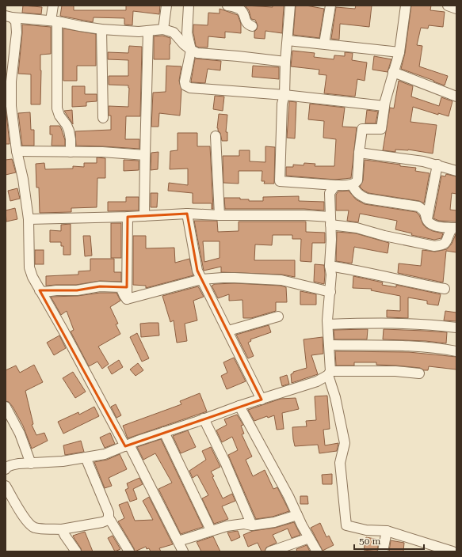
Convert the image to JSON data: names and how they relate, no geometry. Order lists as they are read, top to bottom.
{
  "scale_bar": "50 m"
}
